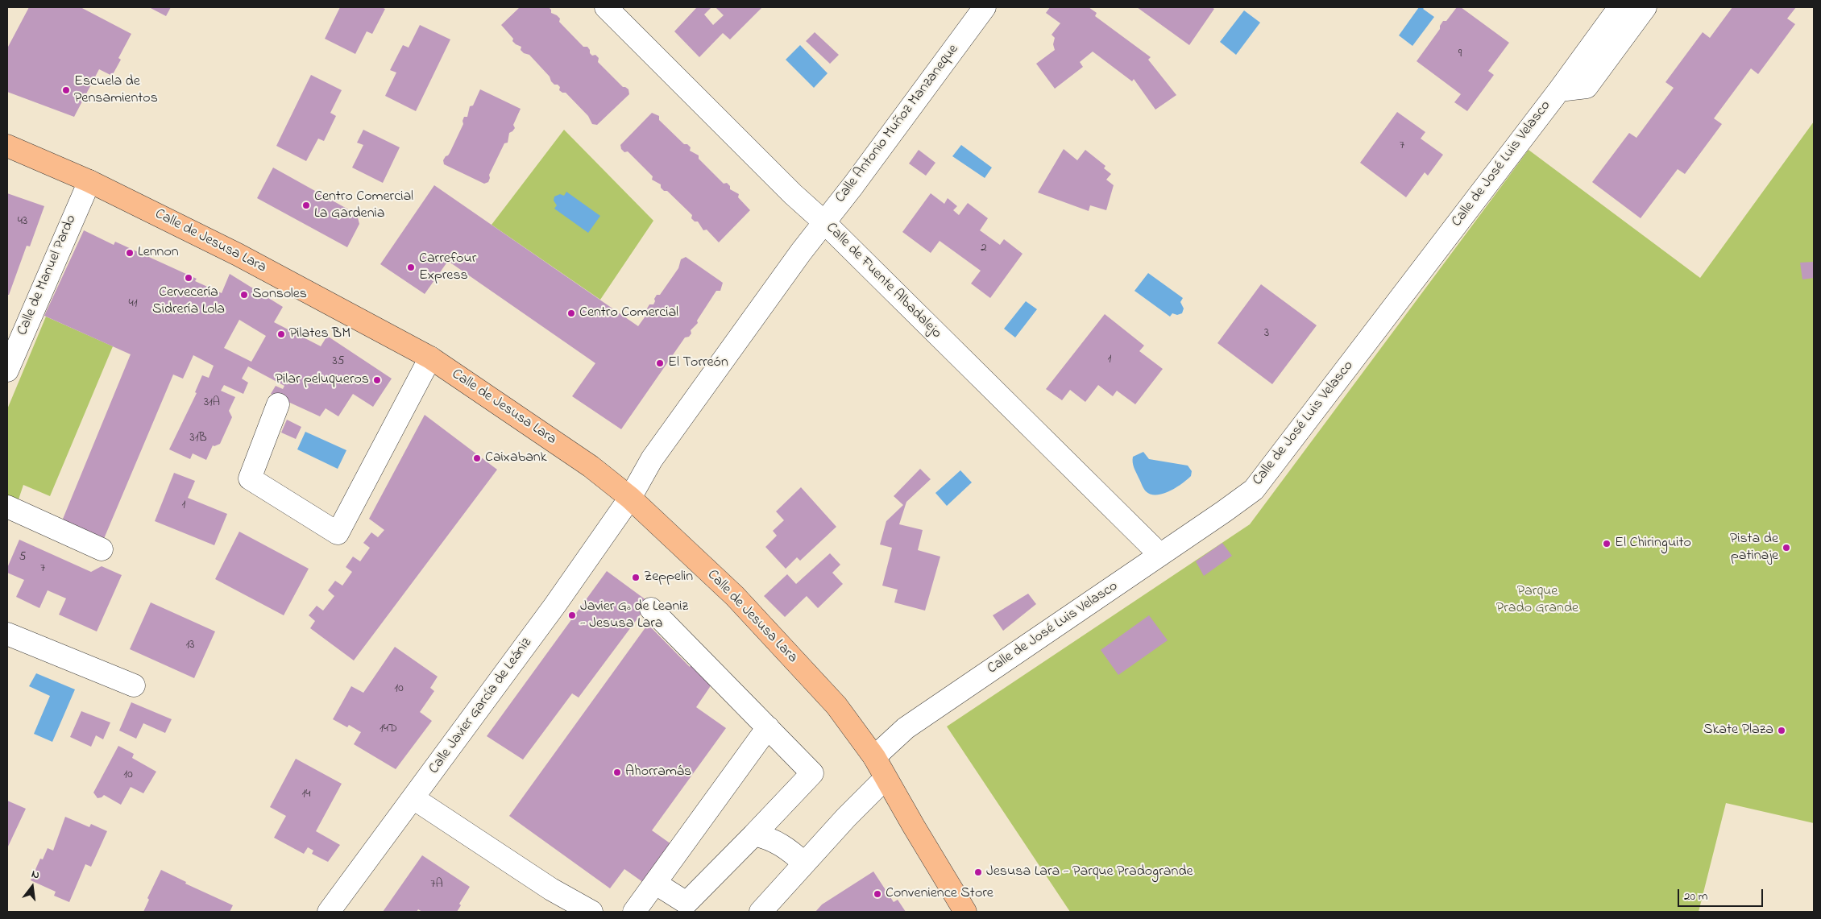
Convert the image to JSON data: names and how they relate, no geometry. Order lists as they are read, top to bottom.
{
  "streets": {
    "main road": ["Calle de Jesusa Lara"],
    "street": [
      "Calle Antonio Muñoz Manzaneque",
      "Calle de José Luis Velasco",
      "Calle de Manuel Pardo",
      "Calle de Fuente Albadalejo",
      "Calle Javier García de Leániz"
    ]
  },
  "crossings": [
    ["Calle Antonio Muñoz Manzaneque", "Calle de Jesusa Lara"],
    ["Calle Antonio Muñoz Manzaneque", "Calle de Fuente Albadalejo"],
    ["Calle Antonio Muñoz Manzaneque", "Calle Javier García de Leániz"],
    ["Calle de José Luis Velasco", "Calle de Jesusa Lara"],
    ["Calle de José Luis Velasco", "Calle de Fuente Albadalejo"],
    ["Calle de Jesusa Lara", "Calle de Manuel Pardo"],
    ["Calle de Jesusa Lara", "Calle Javier García de Leániz"]
  ],
  "parks": ["Parque Prado Grande"],
  "places": [
    "Escuela de Pensamientos",
    "Centro Comercial La Gardenia",
    "Lennon",
    "Carrefour Express",
    "Cervecería Sidrería Lola",
    "Sonsoles",
    "Centro Comercial",
    "Pilates BM",
    "El Torreón",
    "Pilar peluqueros",
    "Caixabank",
    "El Chiringuito",
    "Pista de patinaje",
    "Zeppelin",
    "Javier Gª de Leaniz - Jesusa Lara",
    "Skate Plaza",
    "Ahorramás",
    "Jesusa Lara - Parque Pradogrande",
    "Convenience Store"
  ],
  "house_numbers": [
    "9",
    "7",
    "43",
    "2",
    "41",
    "3",
    "1",
    "35",
    "31A",
    "31B",
    "1",
    "5",
    "7",
    "13",
    "10",
    "14D",
    "10",
    "14",
    "7A"
  ],
  "scale_bar": "20 m",
  "north": "top"
}
